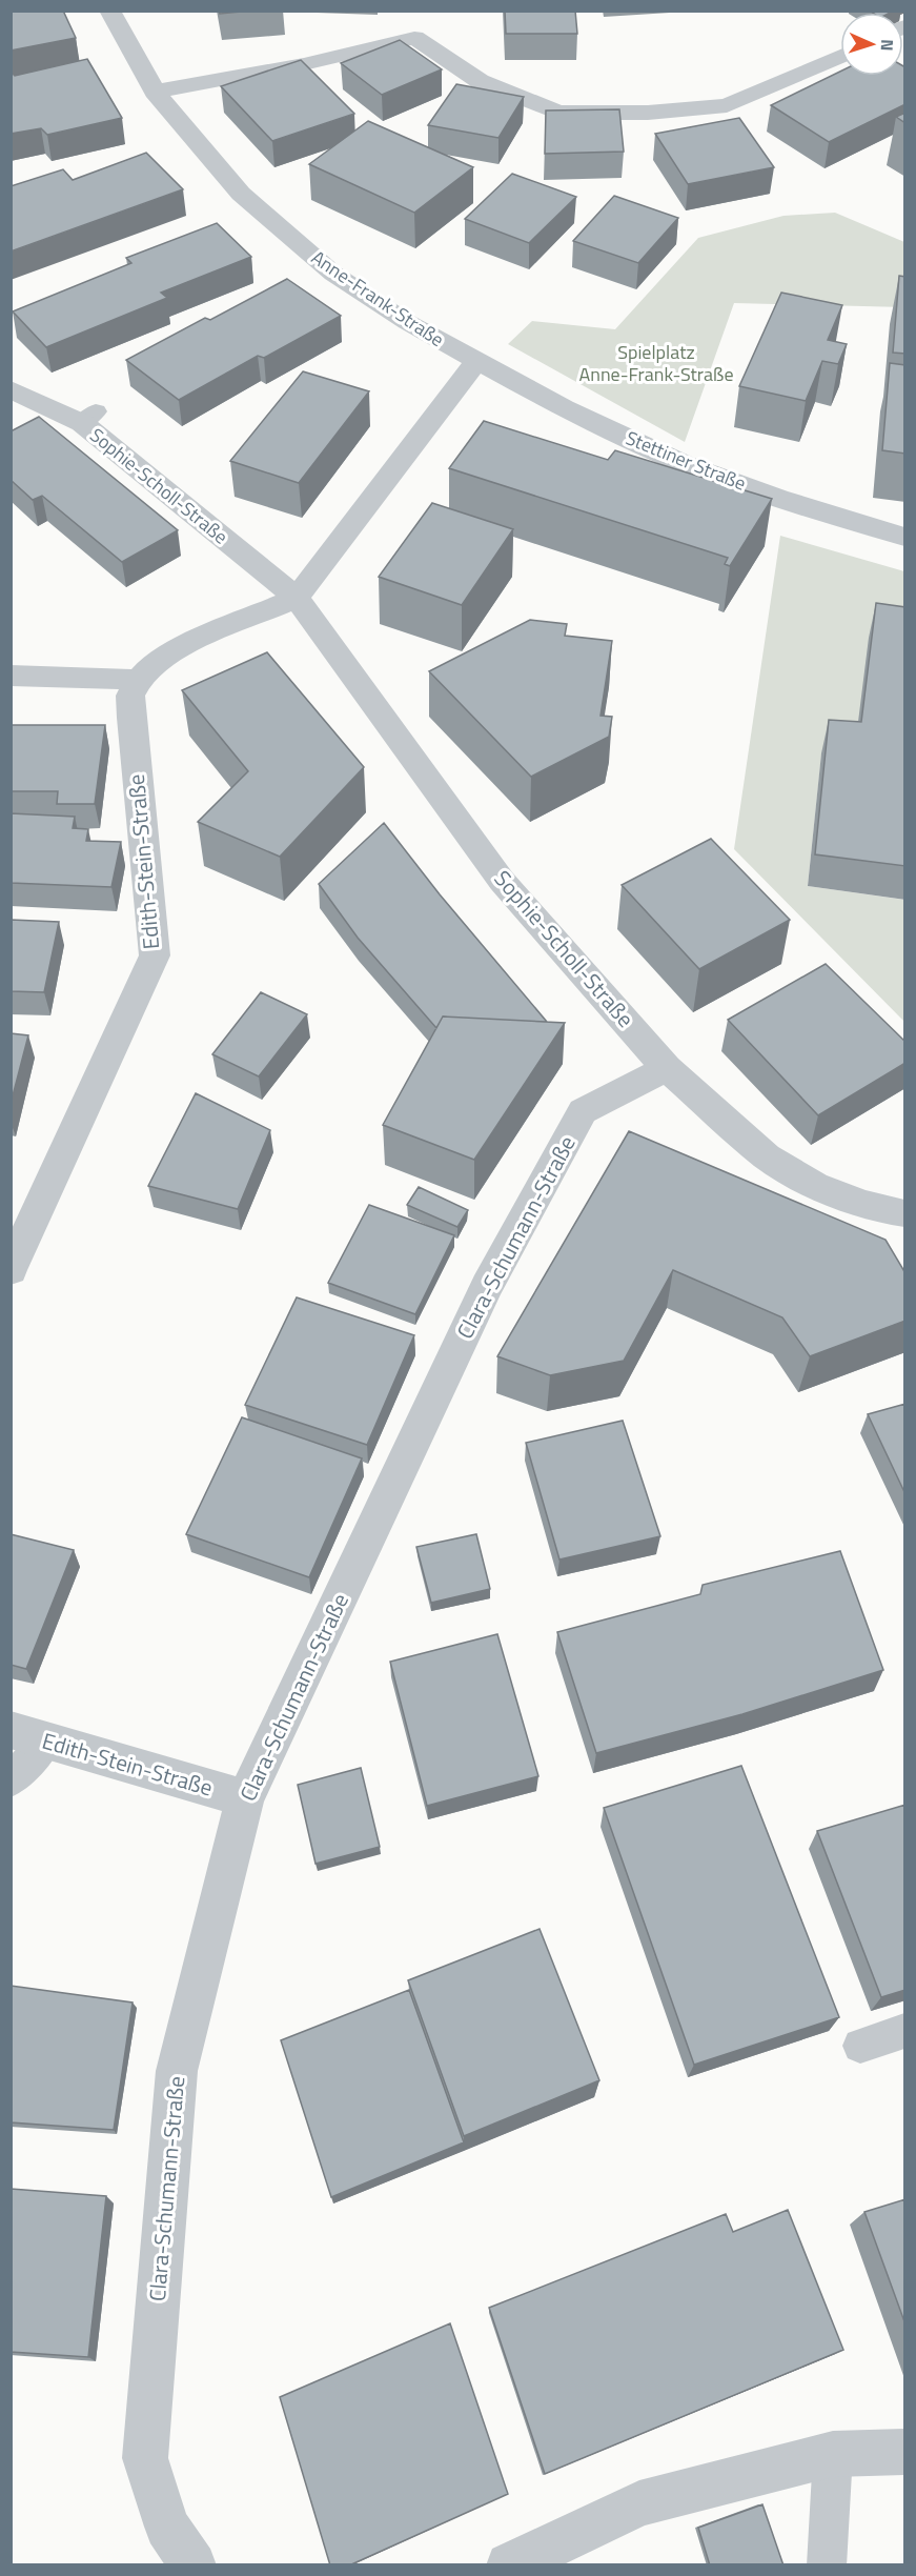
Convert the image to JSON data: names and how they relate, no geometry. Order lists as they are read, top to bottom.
{
  "streets": {
    "street": [
      "Anne-Frank-Straße",
      "Stettiner Straße",
      "Sophie-Scholl-Straße",
      "Edith-Stein-Straße",
      "Clara-Schumann-Straße"
    ]
  },
  "crossings": [
    ["Anne-Frank-Straße", "Stettiner Straße"],
    ["Sophie-Scholl-Straße", "Clara-Schumann-Straße"],
    ["Edith-Stein-Straße", "Clara-Schumann-Straße"]
  ],
  "parks": ["Spielplatz Anne-Frank-Straße"],
  "north": "right"
}
